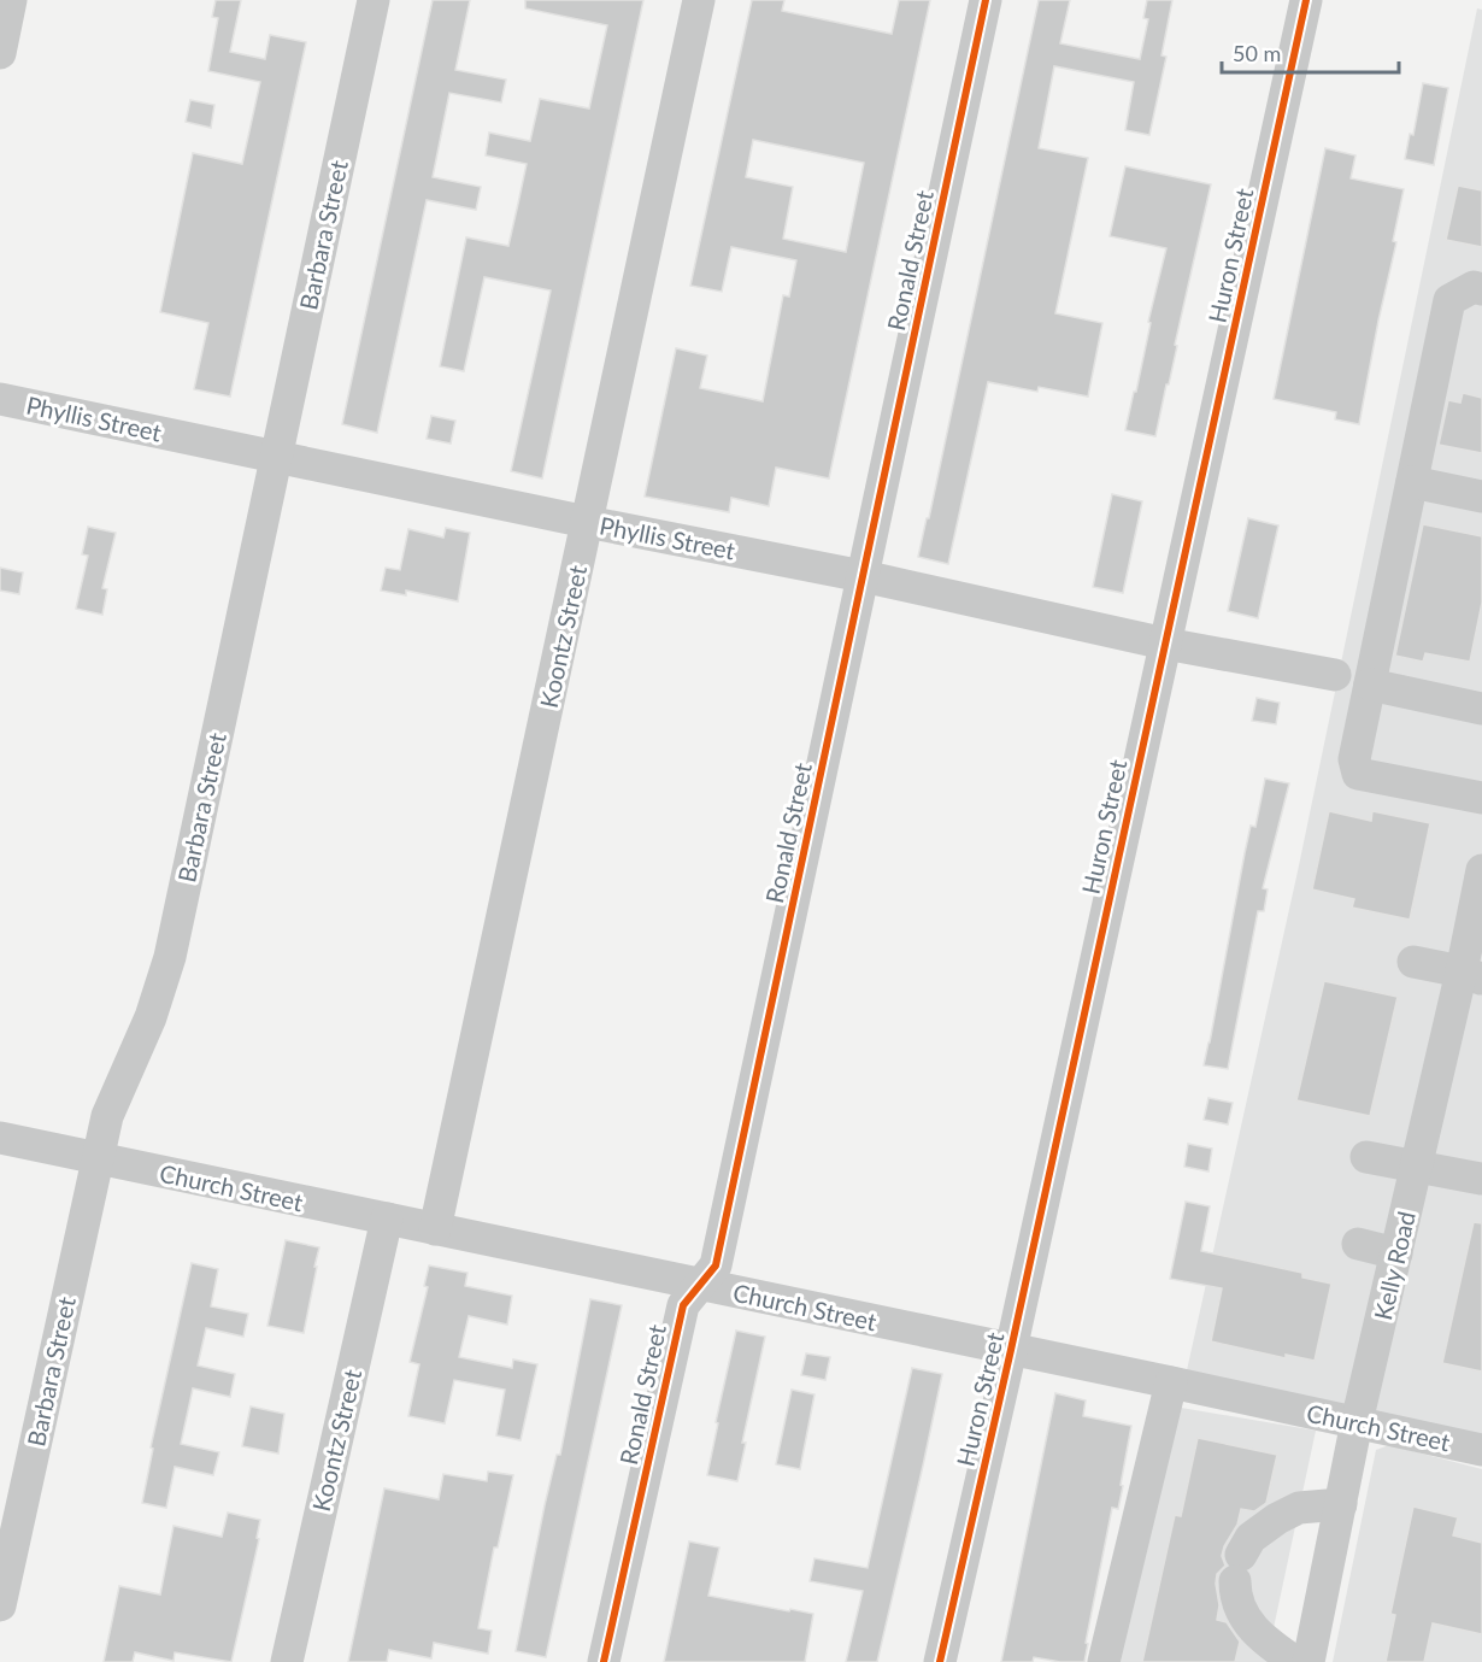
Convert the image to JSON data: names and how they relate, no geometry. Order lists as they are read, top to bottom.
{
  "streets": {
    "street": [
      "Barbara Street",
      "Huron Street",
      "Ronald Street",
      "Phyllis Street",
      "Koontz Street",
      "Church Street",
      "Kelly Road"
    ]
  },
  "crossings": [
    ["Barbara Street", "Phyllis Street"],
    ["Barbara Street", "Church Street"],
    ["Huron Street", "Phyllis Street"],
    ["Huron Street", "Church Street"],
    ["Ronald Street", "Phyllis Street"],
    ["Ronald Street", "Church Street"],
    ["Phyllis Street", "Koontz Street"],
    ["Koontz Street", "Church Street"],
    ["Church Street", "Kelly Road"]
  ],
  "scale_bar": "50 m"
}
